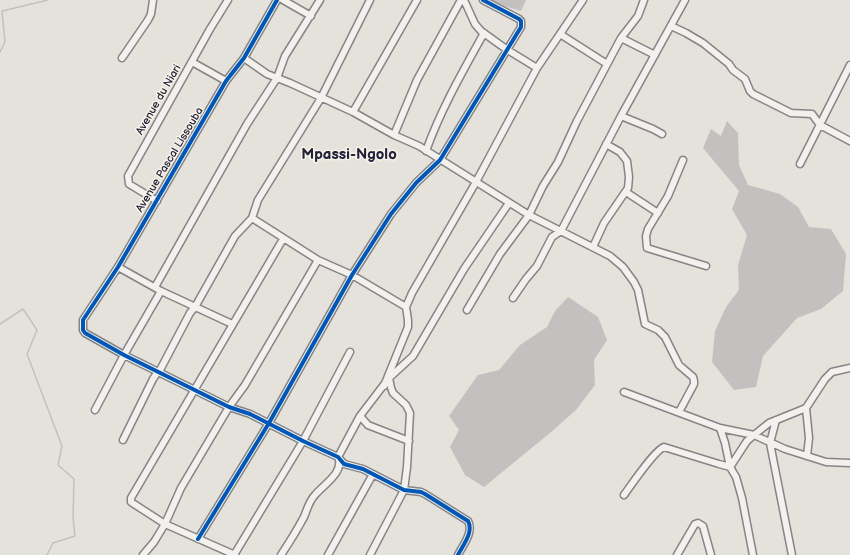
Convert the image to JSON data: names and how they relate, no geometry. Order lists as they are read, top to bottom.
{
  "streets": {
    "street": ["Avenue du Niari", "Avenue Pascal Lissouba"]
  },
  "crossings": [
    ["Avenue du Niari", "Avenue Pascal Lissouba"]
  ],
  "districts": ["Mpassi-Ngolo"]
}
